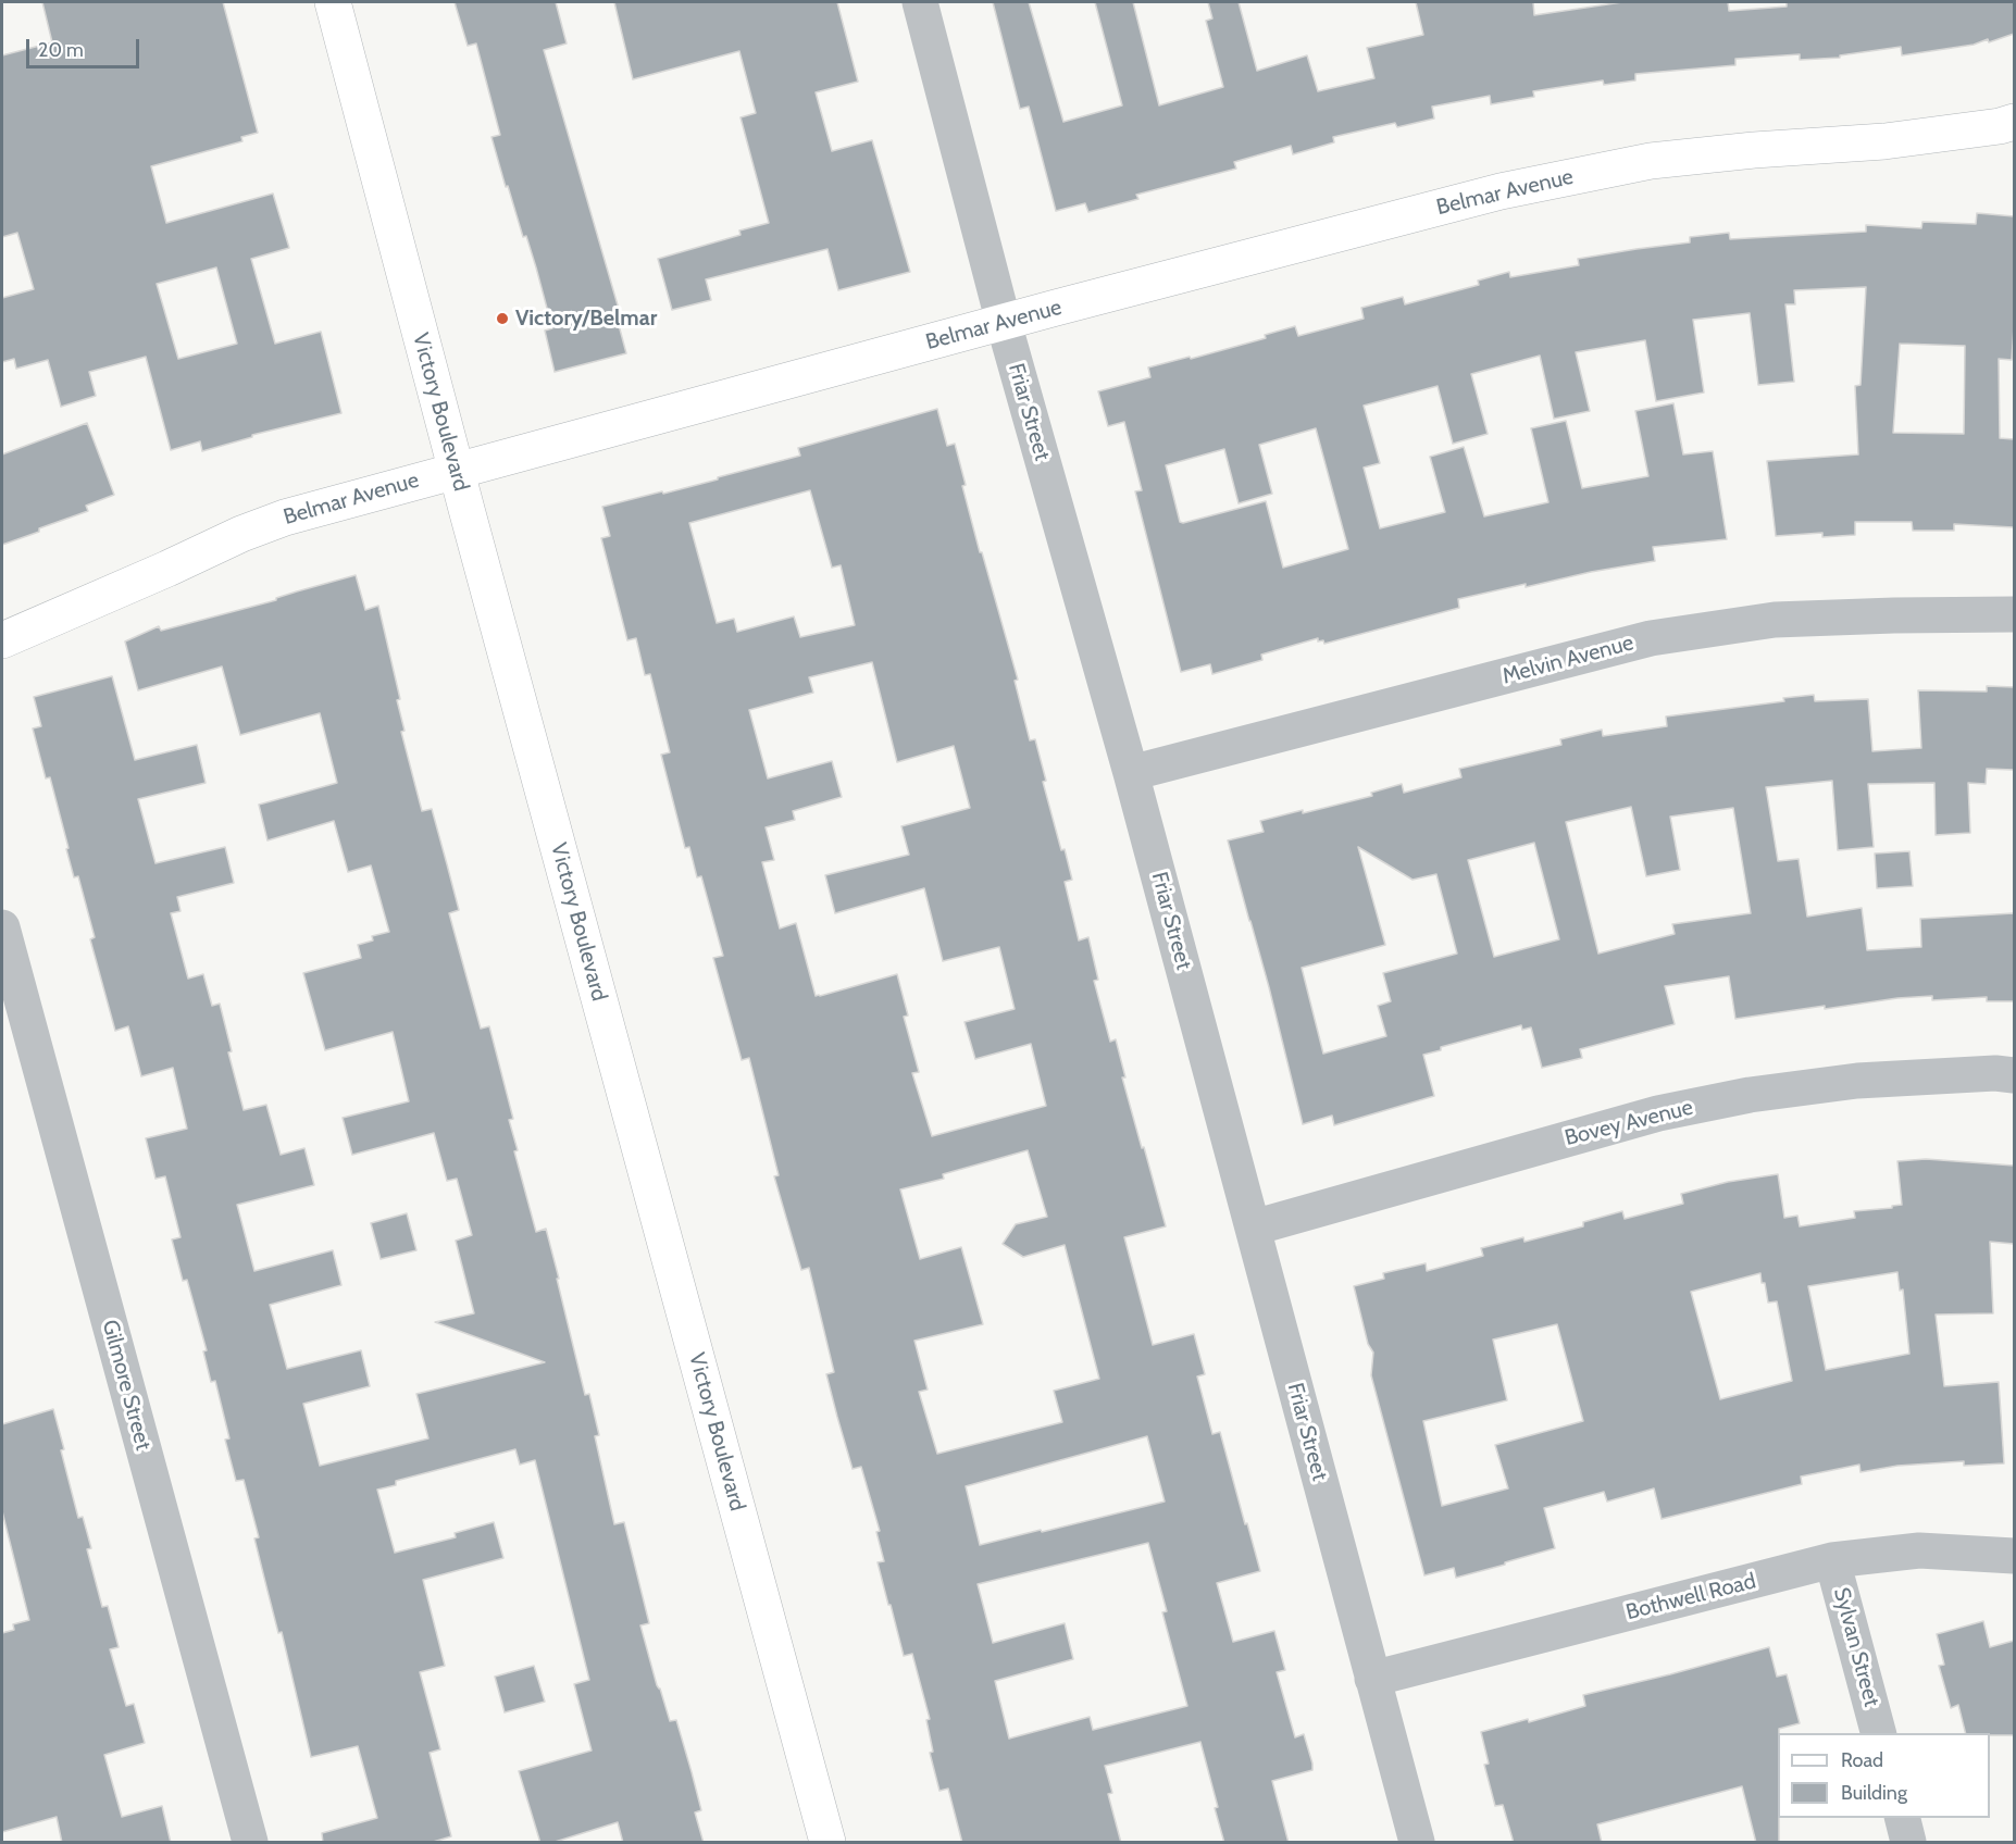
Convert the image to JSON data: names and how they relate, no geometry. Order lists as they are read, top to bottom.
{
  "streets": {
    "street": [
      "Belmar Avenue",
      "Victory Boulevard",
      "Friar Street",
      "Melvin Avenue",
      "Bovey Avenue",
      "Gilmore Street",
      "Bothwell Road",
      "Sylvan Street"
    ]
  },
  "crossings": [
    ["Belmar Avenue", "Victory Boulevard"],
    ["Belmar Avenue", "Friar Street"],
    ["Friar Street", "Melvin Avenue"],
    ["Friar Street", "Bovey Avenue"],
    ["Friar Street", "Bothwell Road"],
    ["Bothwell Road", "Sylvan Street"]
  ],
  "places": ["Victory/Belmar"],
  "legend": ["Road", "Building"],
  "scale_bar": "20 m"
}
